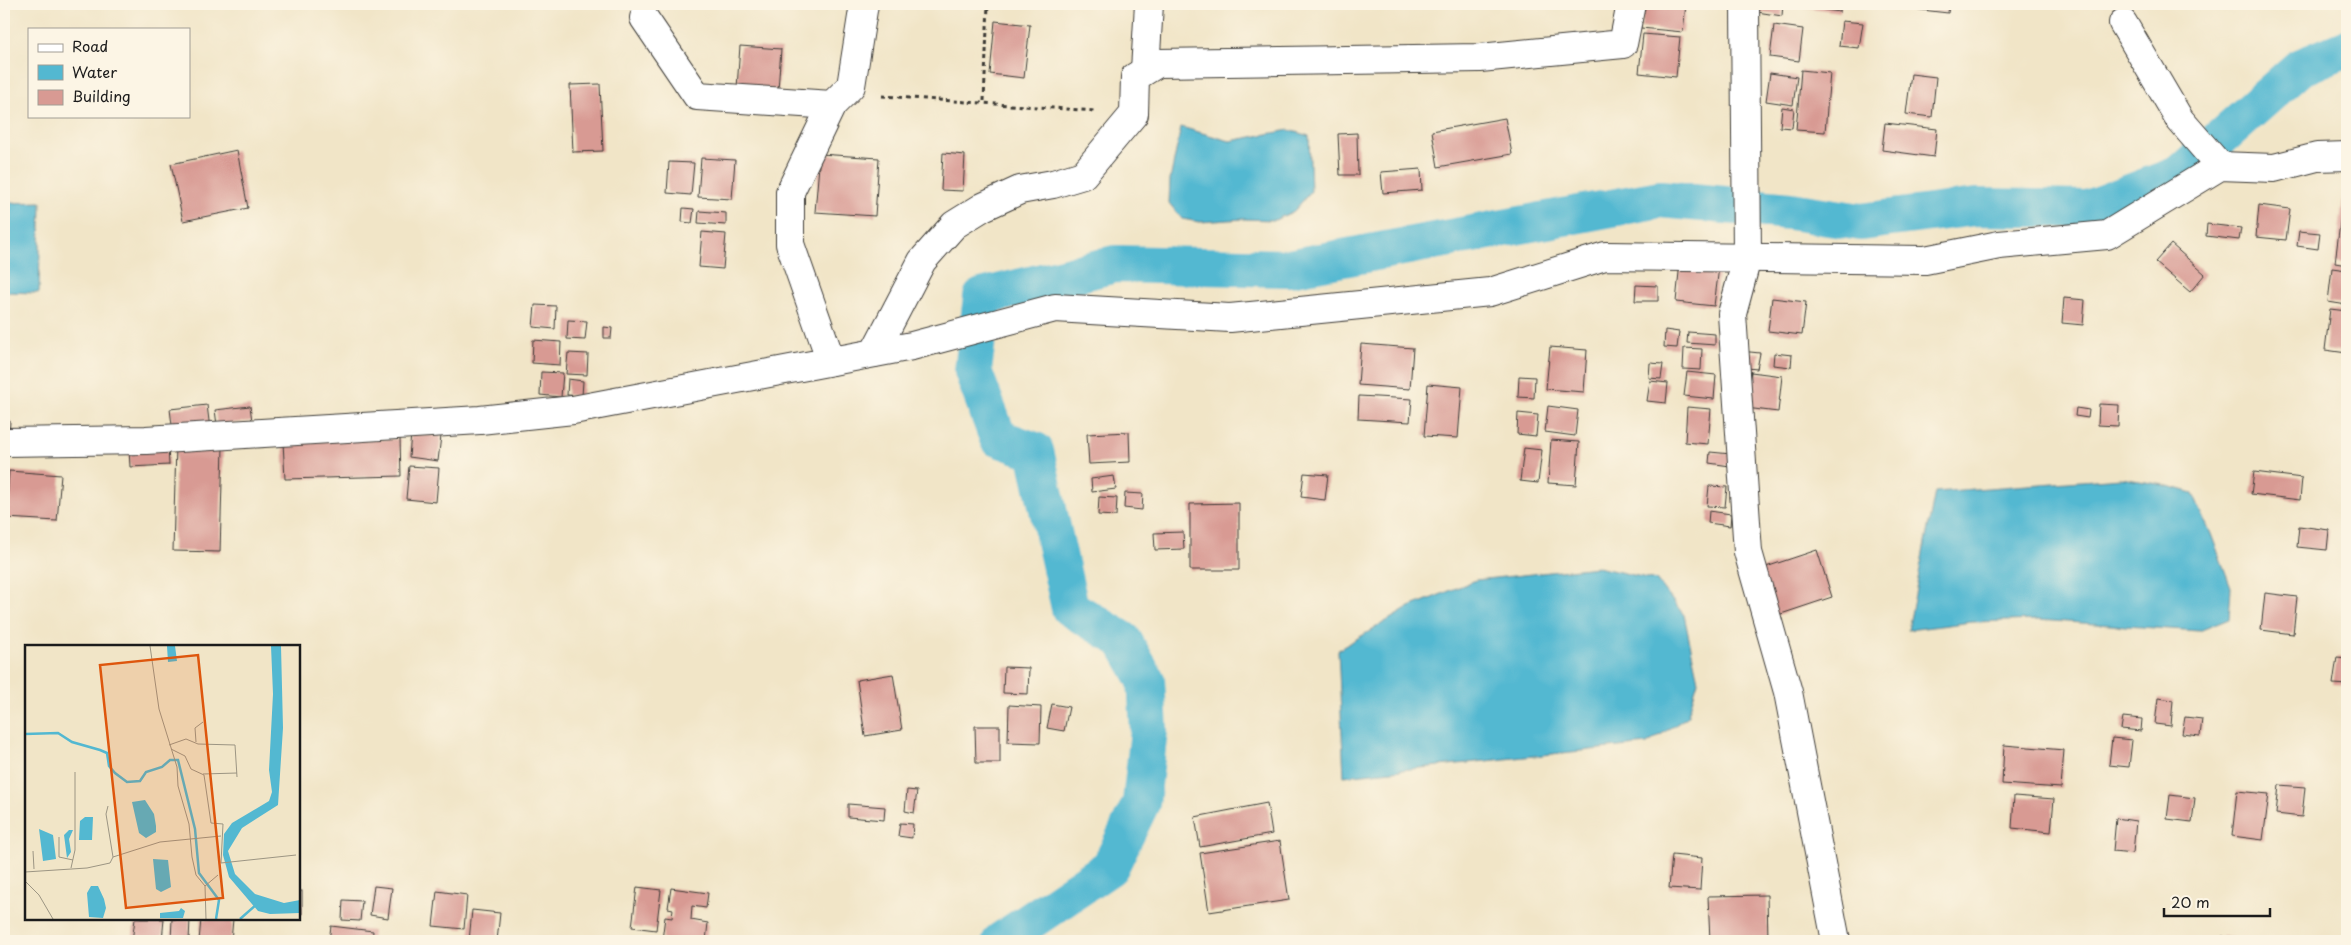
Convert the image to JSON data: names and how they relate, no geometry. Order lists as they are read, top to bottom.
{
  "legend": ["Road", "Water", "Building"],
  "scale_bar": "20 m"
}
